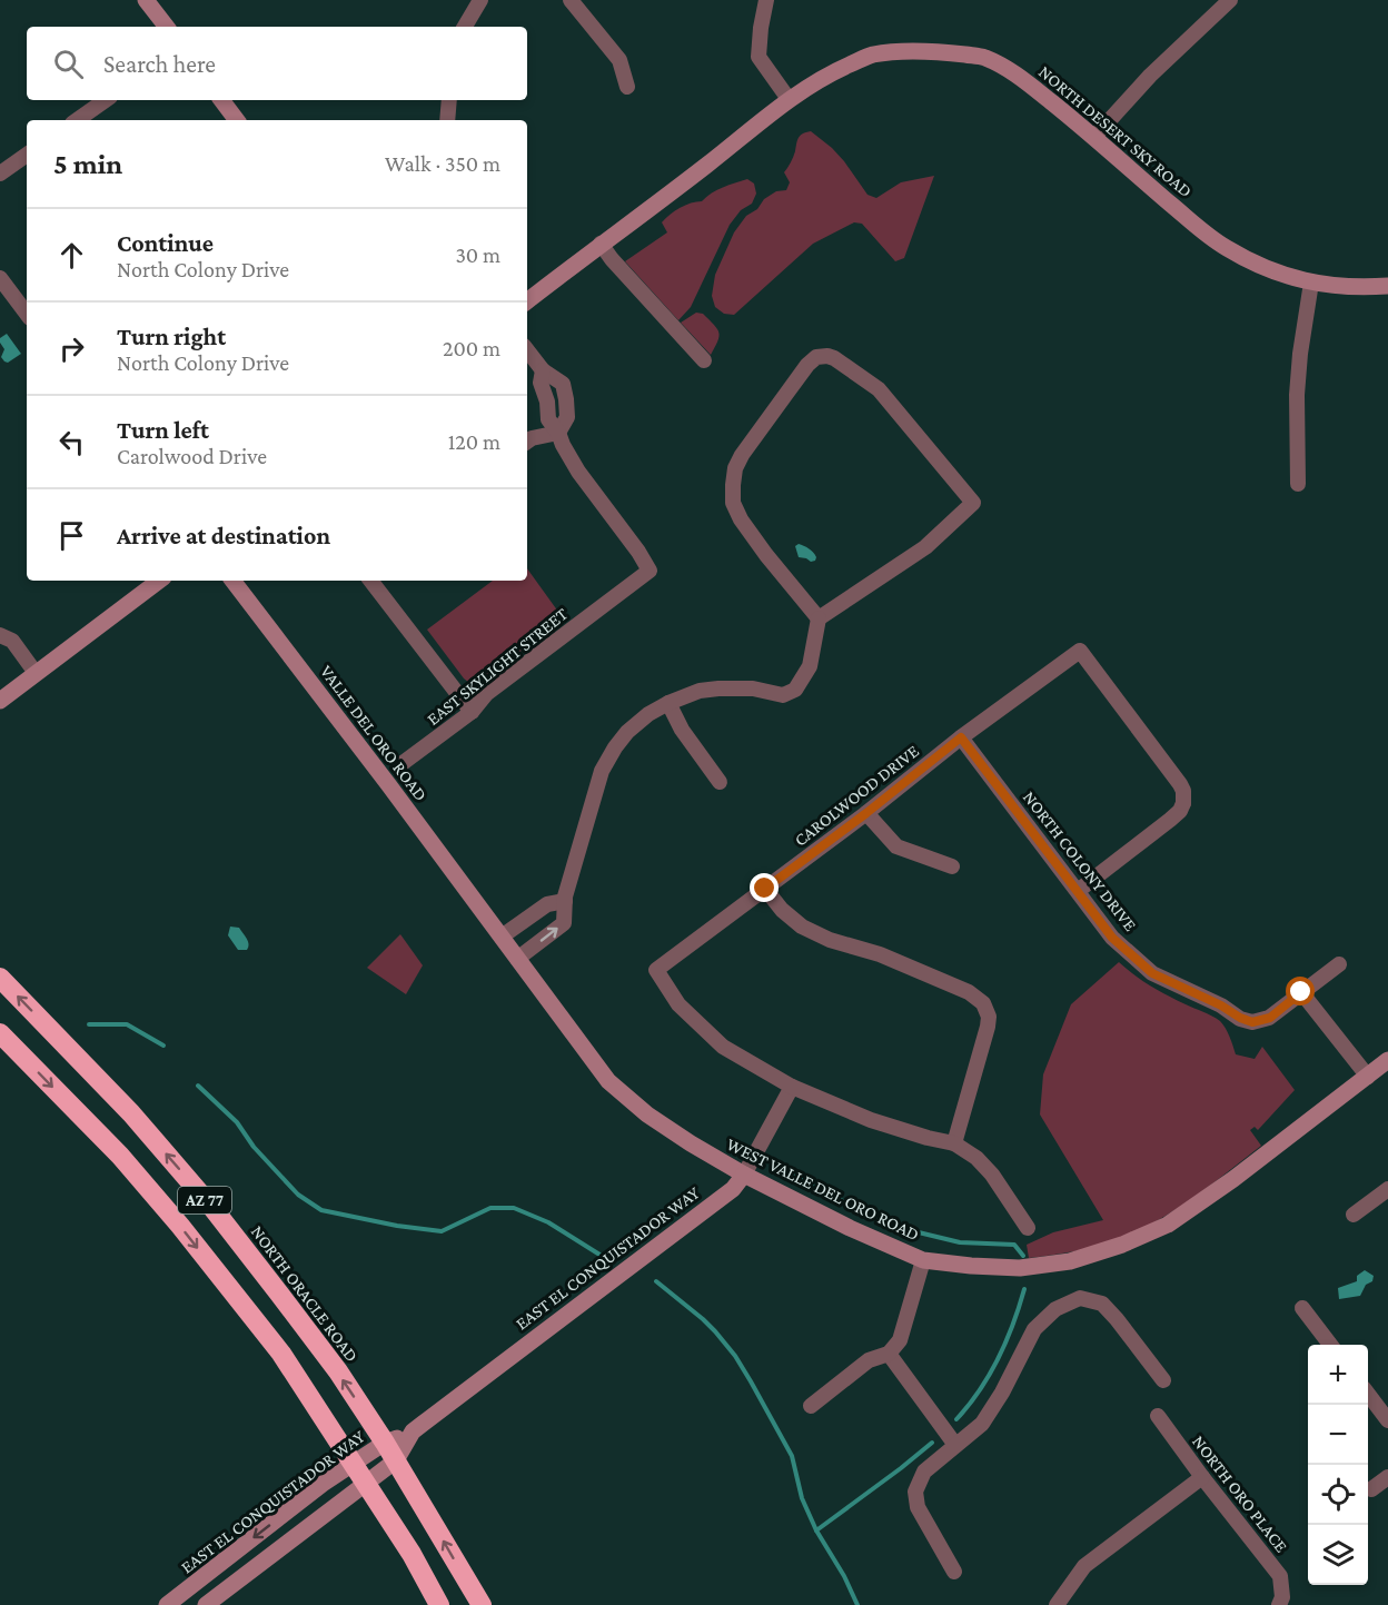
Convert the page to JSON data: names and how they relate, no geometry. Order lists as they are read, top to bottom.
{
  "streets": {
    "highway": ["AZ 77", "NORTH ORACLE ROAD"],
    "street": [
      "NORTH DESERT SKY ROAD",
      "EAST SKYLIGHT STREET",
      "VALLE DEL ORO ROAD",
      "CAROLWOOD DRIVE",
      "NORTH COLONY DRIVE",
      "WEST VALLE DEL ORO ROAD",
      "EAST EL CONQUISTADOR WAY",
      "NORTH ORO PLACE"
    ]
  },
  "crossings": [
    ["VALLE DEL ORO ROAD", "WEST VALLE DEL ORO ROAD"],
    ["CAROLWOOD DRIVE", "NORTH COLONY DRIVE"],
    ["CAROLWOOD DRIVE", "EAST EL CONQUISTADOR WAY"],
    ["WEST VALLE DEL ORO ROAD", "EAST EL CONQUISTADOR WAY"],
    ["AZ 77", "EAST EL CONQUISTADOR WAY"],
    ["EAST EL CONQUISTADOR WAY", "NORTH ORACLE ROAD"]
  ],
  "page": {
    "search": "Search here",
    "heading": ["5 min", "Walk · 350 m"],
    "list": [
      ["Continue", "North Colony Drive", "30 m"],
      ["Turn right", "North Colony Drive", "200 m"],
      ["Turn left", "Carolwood Drive", "120 m"],
      "Arrive at destination"
    ],
    "map_buttons": ["+", "−"]
  }
}
